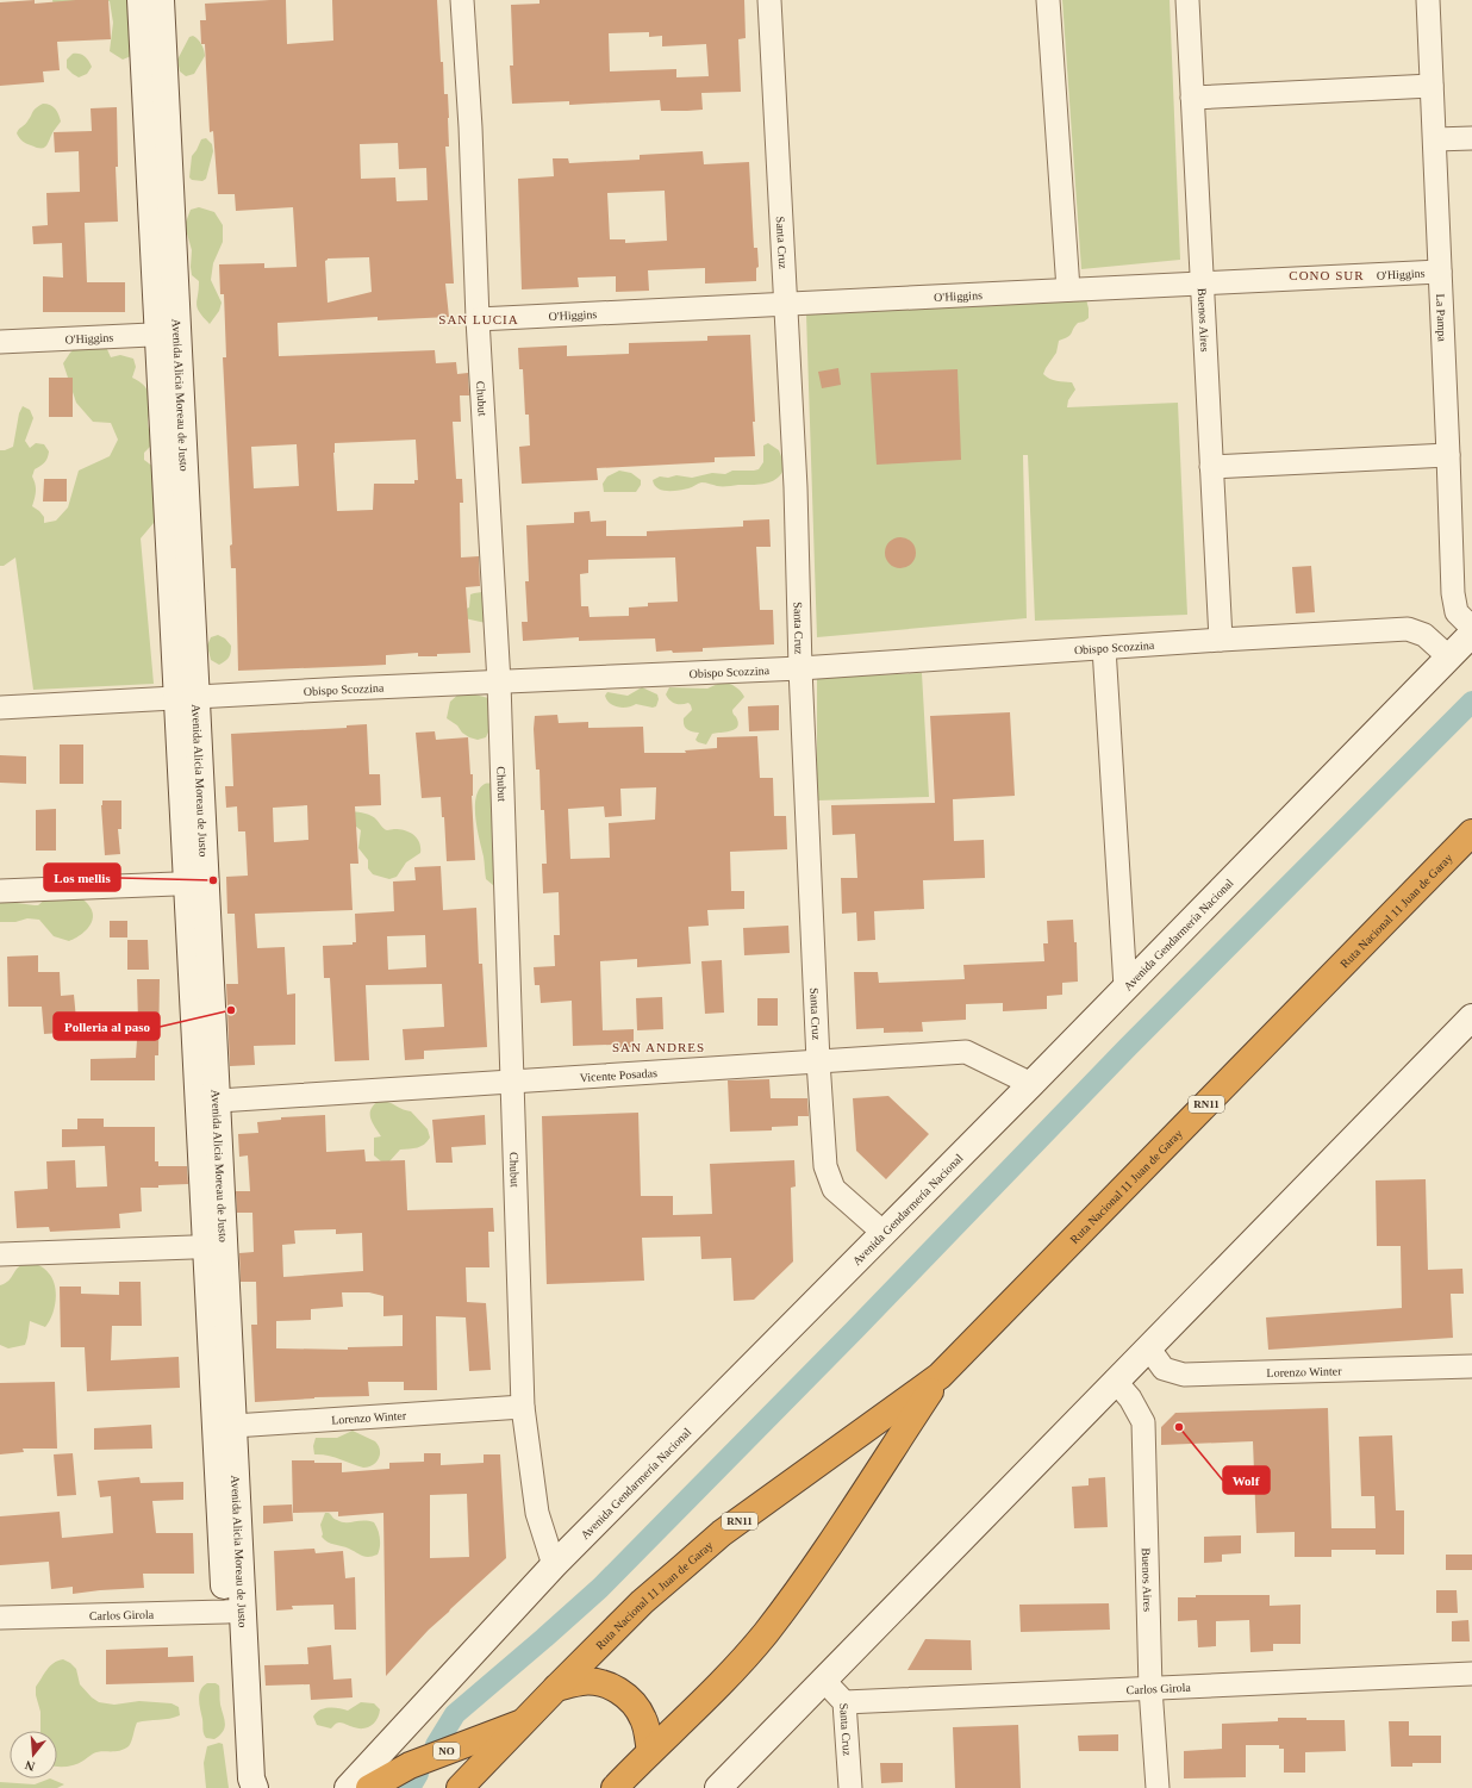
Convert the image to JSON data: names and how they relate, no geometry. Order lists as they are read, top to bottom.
{
  "streets": {
    "highway": ["Ruta Nacional 11 Juan de Garay", "RN11", "NO"],
    "main road": ["Avenida Alicia Moreau de Justo", "Avenida Gendarmería Nacional"],
    "street": [
      "Santa Cruz",
      "O'Higgins",
      "La Pampa",
      "Buenos Aires",
      "Chubut",
      "Obispo Scozzina",
      "Vicente Posadas",
      "Lorenzo Winter",
      "Carlos Girola"
    ]
  },
  "crossings": [
    ["Santa Cruz", "O'Higgins"],
    ["Santa Cruz", "Obispo Scozzina"],
    ["Santa Cruz", "Avenida Gendarmería Nacional"],
    ["Santa Cruz", "Vicente Posadas"],
    ["Santa Cruz", "Carlos Girola"],
    ["O'Higgins", "La Pampa"],
    ["O'Higgins", "Buenos Aires"],
    ["O'Higgins", "Avenida Alicia Moreau de Justo"],
    ["O'Higgins", "Chubut"],
    ["Buenos Aires", "Obispo Scozzina"],
    ["Buenos Aires", "Carlos Girola"],
    ["Avenida Alicia Moreau de Justo", "Obispo Scozzina"],
    ["Avenida Alicia Moreau de Justo", "Vicente Posadas"],
    ["Avenida Alicia Moreau de Justo", "Lorenzo Winter"],
    ["Avenida Alicia Moreau de Justo", "Carlos Girola"],
    ["Chubut", "Obispo Scozzina"],
    ["Chubut", "Avenida Gendarmería Nacional"],
    ["Chubut", "Vicente Posadas"],
    ["Chubut", "Lorenzo Winter"],
    ["Obispo Scozzina", "Avenida Gendarmería Nacional"],
    ["Ruta Nacional 11 Juan de Garay", "NO"],
    ["Avenida Gendarmería Nacional", "Vicente Posadas"]
  ],
  "districts": ["CONO SUR", "SAN LUCIA", "SAN ANDRES"],
  "places": ["Los mellis", "Polleria al paso", "Wolf"],
  "north": "bottom"
}
